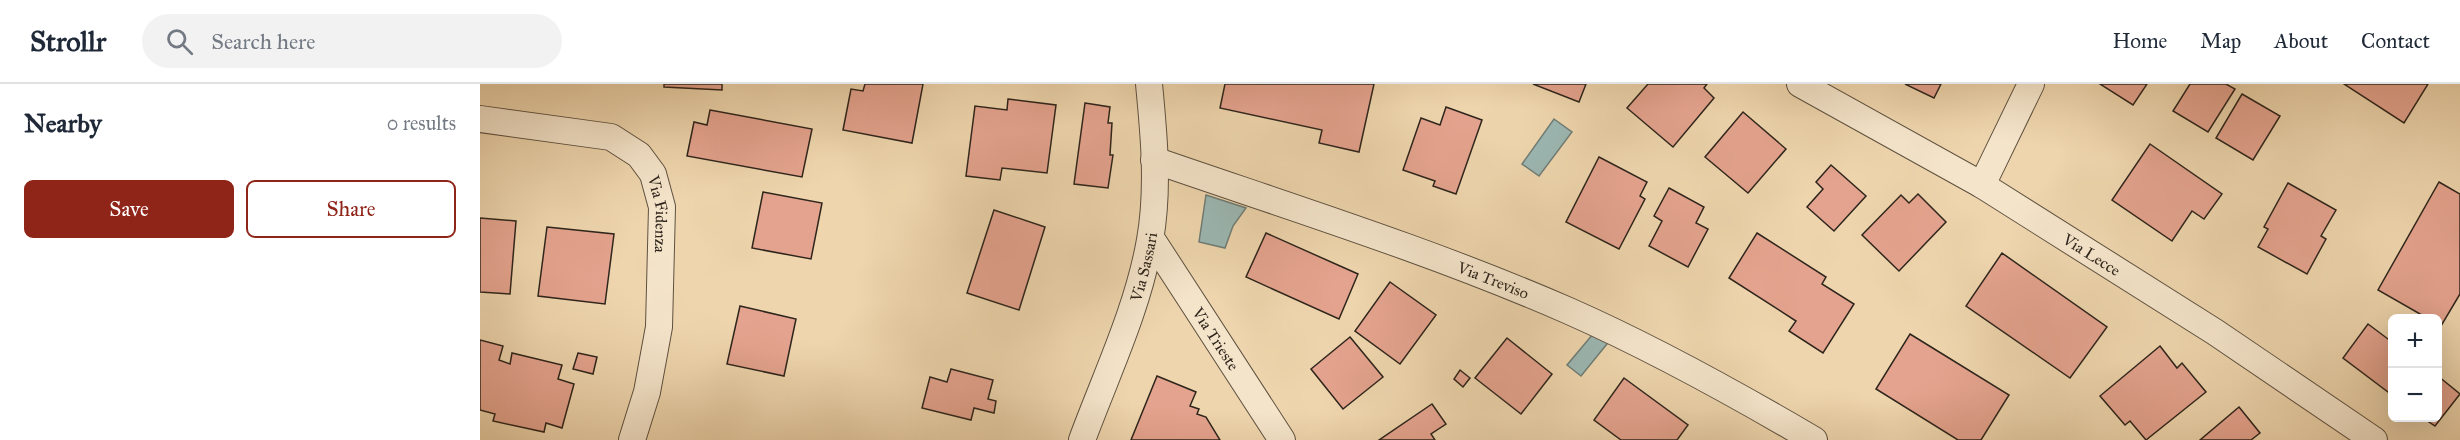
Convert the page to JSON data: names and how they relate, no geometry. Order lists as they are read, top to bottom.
{
  "streets": {
    "street": [
      "Via Fidenza",
      "Via Lecce",
      "Via Sassari",
      "Via Treviso",
      "Via Trieste"
    ]
  },
  "crossings": [
    ["Via Sassari", "Via Treviso"],
    ["Via Sassari", "Via Trieste"]
  ],
  "page": {
    "header": "Strollr",
    "search": "Search here",
    "nav": [
      "Home",
      "Map",
      "About",
      "Contact"
    ],
    "heading": ["Nearby", "0 results"],
    "buttons": ["Save", "Share"],
    "map_buttons": ["+", "−"]
  }
}
